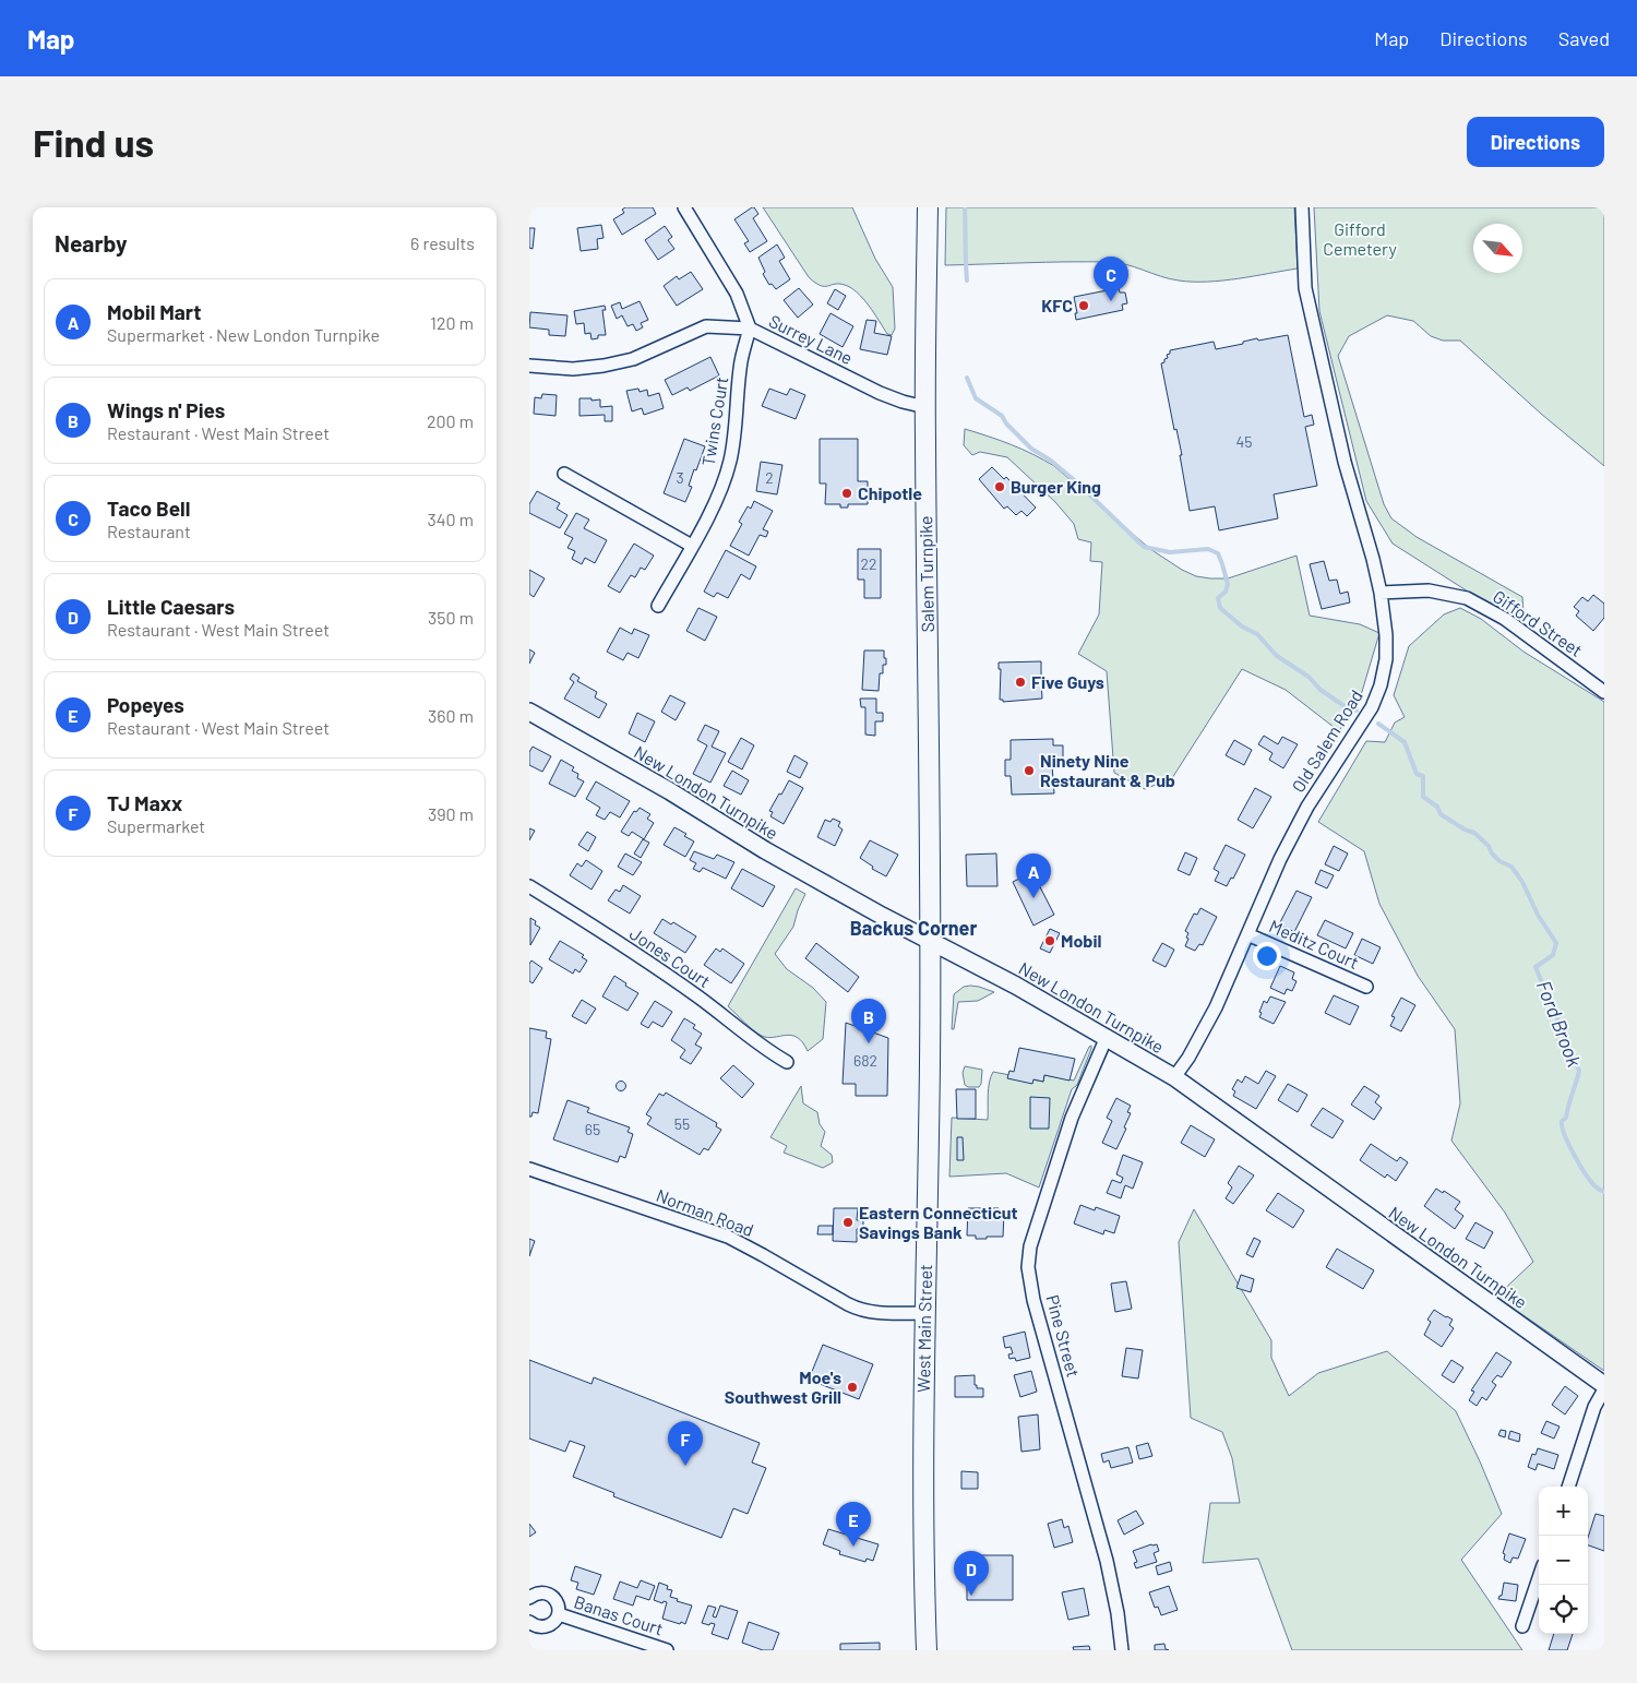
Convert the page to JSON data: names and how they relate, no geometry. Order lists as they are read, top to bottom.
{
  "streets": {
    "main road": ["Salem Turnpike", "New London Turnpike", "West Main Street"],
    "street": [
      "Surrey Lane",
      "Twins Court",
      "Gifford Street",
      "Old Salem Road",
      "Meditz Court",
      "Jones Court",
      "Norman Road",
      "Pine Street",
      "Banas Court"
    ]
  },
  "crossings": [
    ["Surrey Lane", "Twins Court"],
    ["Surrey Lane", "Salem Turnpike"],
    ["Salem Turnpike", "New London Turnpike"],
    ["Salem Turnpike", "West Main Street"],
    ["Gifford Street", "Old Salem Road"],
    ["Old Salem Road", "New London Turnpike"],
    ["Old Salem Road", "Meditz Court"],
    ["New London Turnpike", "West Main Street"],
    ["New London Turnpike", "Pine Street"],
    ["Norman Road", "West Main Street"]
  ],
  "districts": ["Backus Corner"],
  "water": ["Ford Brook"],
  "parks": ["Gifford Cemetery"],
  "places": [
    "KFC",
    "Burger King",
    "Chipotle",
    "Five Guys",
    "Ninety Nine Restaurant & Pub",
    "Mobil",
    "Eastern Connecticut Savings Bank",
    "Moe's Southwest Grill"
  ],
  "house_numbers": [
    "45",
    "3",
    "2",
    "22",
    "682",
    "55",
    "65"
  ],
  "north": "bottom right",
  "page": {
    "header": "Map",
    "nav": ["Map", "Directions", "Saved"],
    "buttons": "Directions",
    "title": "Find us",
    "heading": ["Nearby", "6 results"],
    "pins": [
      "C",
      "A",
      "B",
      "F",
      "E",
      "D"
    ],
    "list": [
      {
        "mark": "A",
        "name": "Mobil Mart",
        "note": "Supermarket · New London Turnpike",
        "value": "120 m"
      },
      {
        "mark": "B",
        "name": "Wings n' Pies",
        "note": "Restaurant · West Main Street",
        "value": "200 m"
      },
      {
        "mark": "C",
        "name": "Taco Bell",
        "note": "Restaurant",
        "value": "340 m"
      },
      {
        "mark": "D",
        "name": "Little Caesars",
        "note": "Restaurant · West Main Street",
        "value": "350 m"
      },
      {
        "mark": "E",
        "name": "Popeyes",
        "note": "Restaurant · West Main Street",
        "value": "360 m"
      },
      {
        "mark": "F",
        "name": "TJ Maxx",
        "note": "Supermarket",
        "value": "390 m"
      }
    ],
    "map_buttons": ["+", "−"]
  }
}
